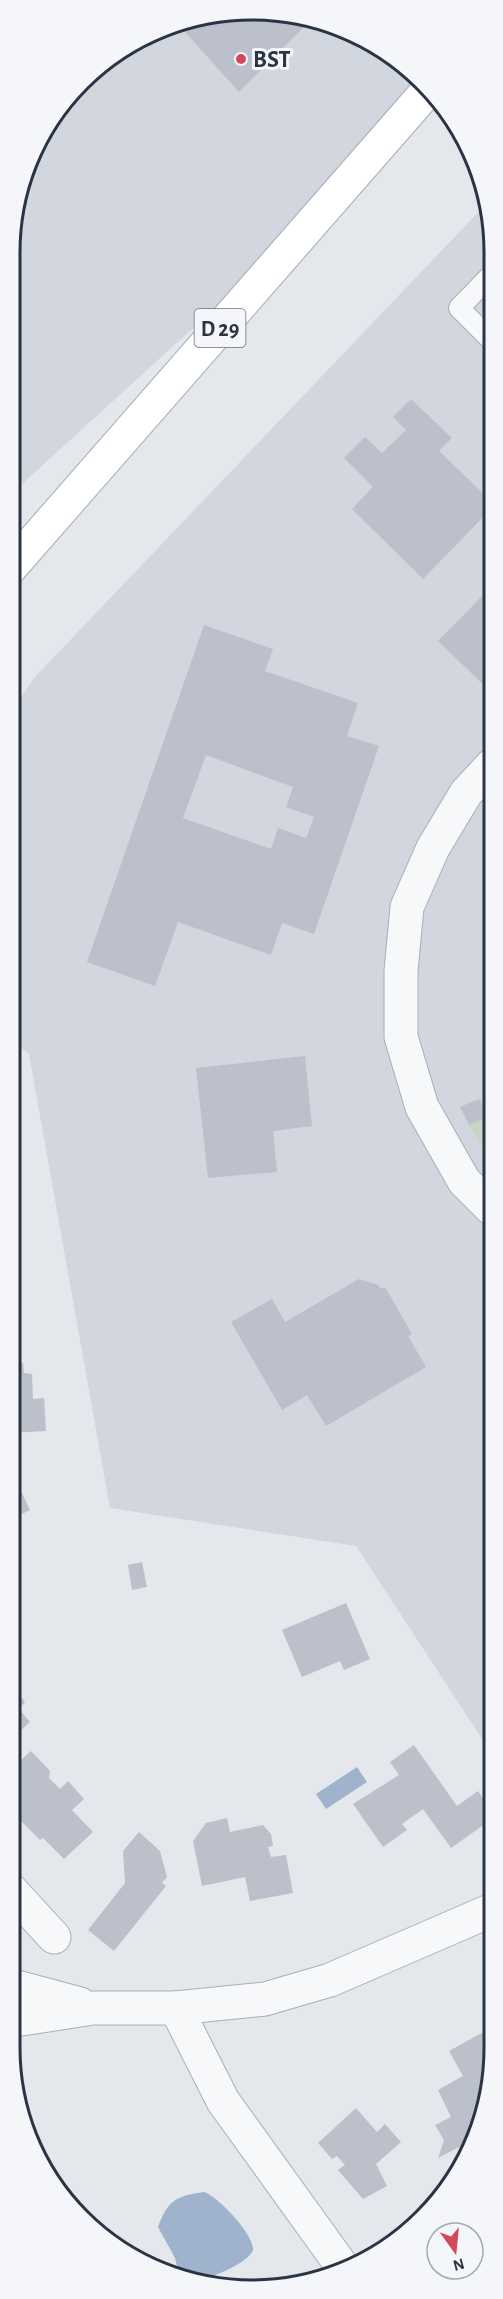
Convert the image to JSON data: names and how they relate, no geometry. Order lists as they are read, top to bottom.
{
  "streets": {
    "main road": ["D 29"]
  },
  "places": ["BST"],
  "north": "bottom"
}
